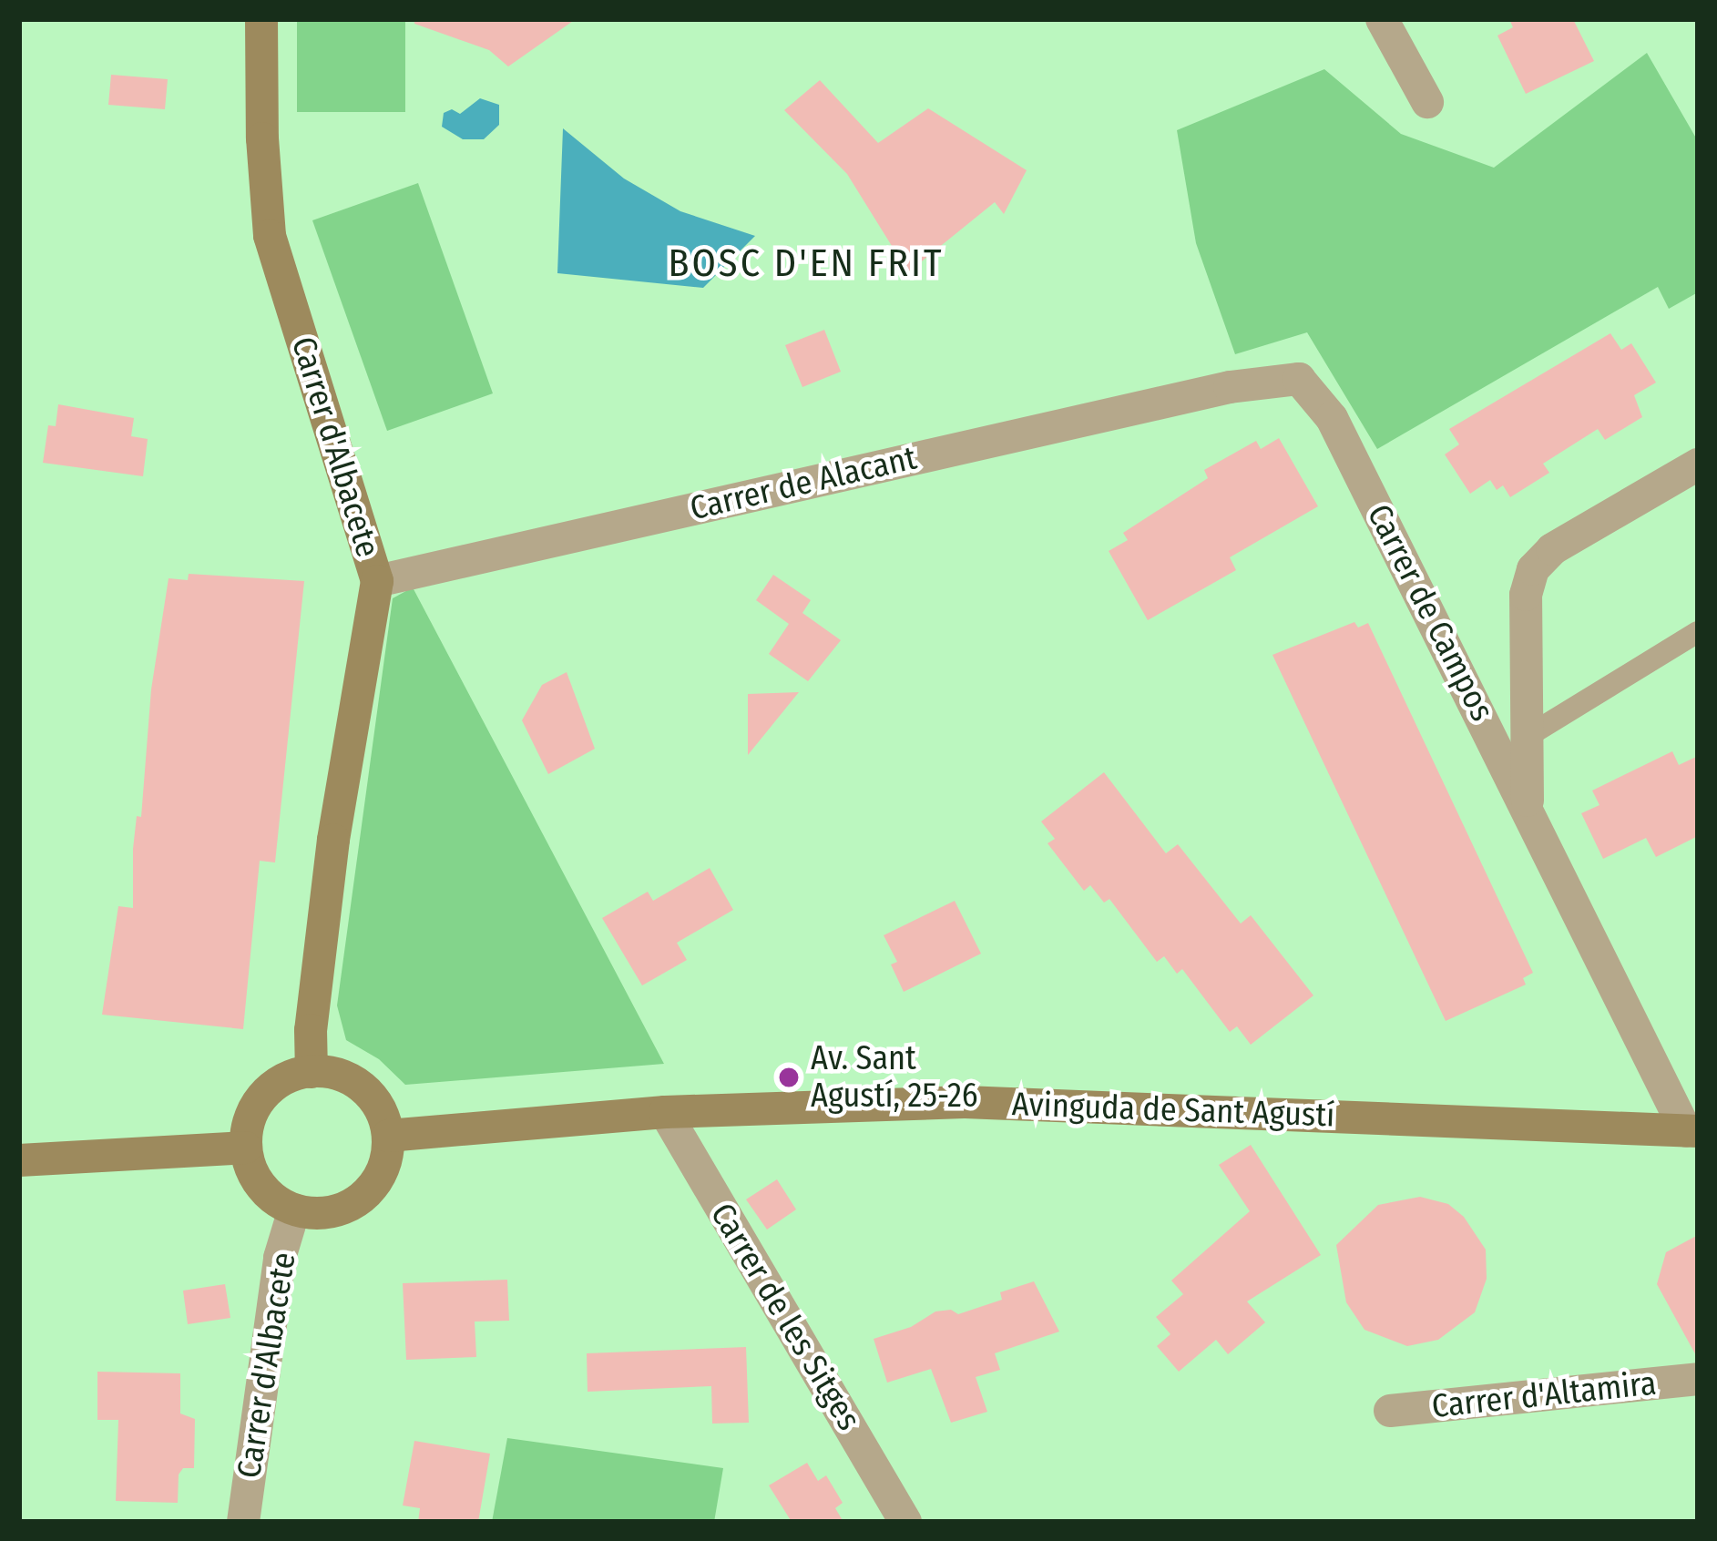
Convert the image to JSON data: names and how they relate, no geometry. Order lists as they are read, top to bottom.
{
  "streets": {
    "street": [
      "Carrer d'Albacete",
      "Carrer de Alacant",
      "Carrer de Campos",
      "Avinguda de Sant Agustí",
      "Carrer de les Sitges",
      "Carrer d'Altamira"
    ]
  },
  "crossings": [
    ["Carrer d'Albacete", "Carrer de Alacant"],
    ["Carrer d'Albacete", "Avinguda de Sant Agustí"],
    ["Carrer de Alacant", "Carrer de Campos"],
    ["Carrer de Campos", "Avinguda de Sant Agustí"],
    ["Avinguda de Sant Agustí", "Carrer de les Sitges"]
  ],
  "districts": ["BOSC D'EN FRIT"],
  "places": ["Av. Sant Agustí, 25-26"]
}
